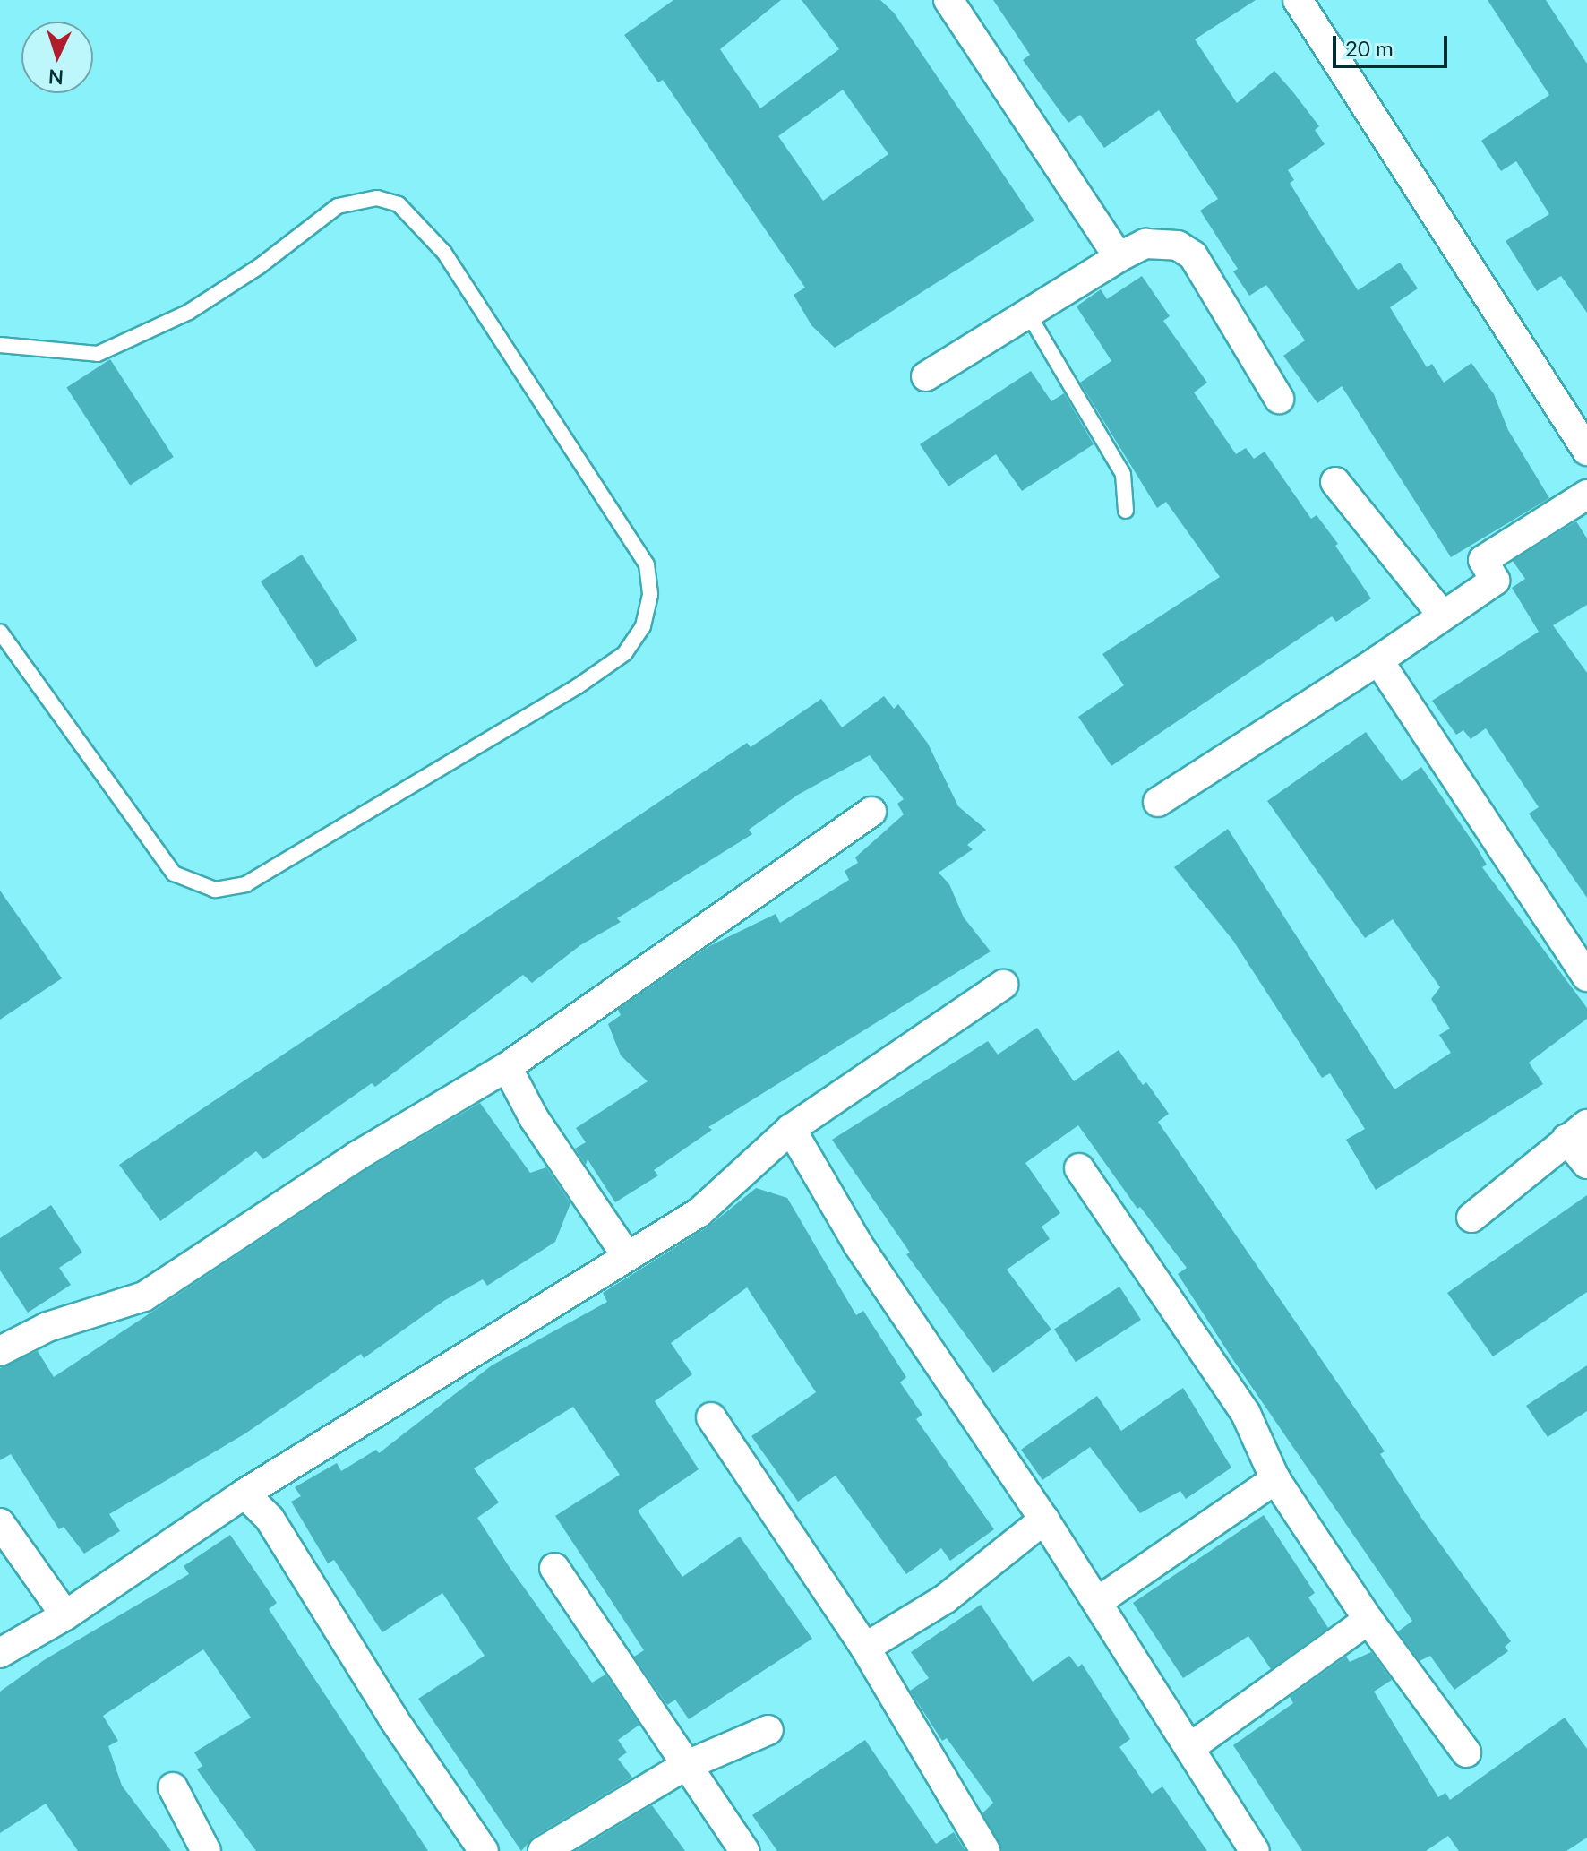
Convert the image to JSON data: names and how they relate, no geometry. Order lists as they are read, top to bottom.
{
  "scale_bar": "20 m",
  "north": "bottom"
}
